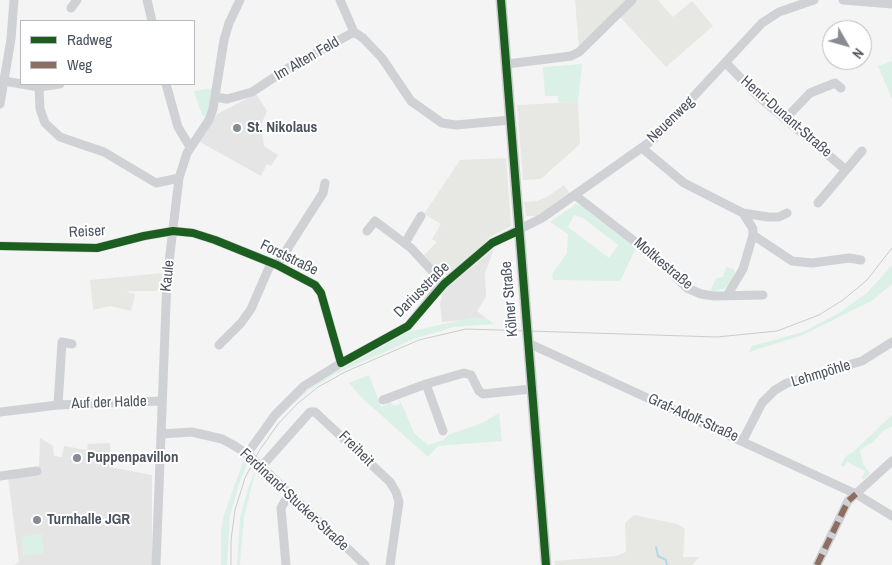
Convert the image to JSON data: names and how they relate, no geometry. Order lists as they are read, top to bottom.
{
  "streets": {
    "main road": ["Kölner Straße"],
    "street": [
      "Im Alten Feld",
      "Henri-Dunant-Straße",
      "Neuenweg",
      "Reiser",
      "Forststraße",
      "Moltkestraße",
      "Kaule",
      "Dariusstraße",
      "Lehmpöhle",
      "Auf der Halde",
      "Graf-Adolf-Straße",
      "Freiheit",
      "Ferdinand-Stucker-Straße"
    ]
  },
  "crossings": [
    ["Im Alten Feld", "Kaule"],
    ["Im Alten Feld", "Kölner Straße"],
    ["Henri-Dunant-Straße", "Neuenweg"],
    ["Neuenweg", "Moltkestraße"],
    ["Neuenweg", "Dariusstraße"],
    ["Neuenweg", "Kölner Straße"],
    ["Reiser", "Forststraße"],
    ["Reiser", "Kaule"],
    ["Forststraße", "Kaule"],
    ["Forststraße", "Dariusstraße"],
    ["Kaule", "Auf der Halde"],
    ["Kaule", "Ferdinand-Stucker-Straße"],
    ["Dariusstraße", "Kölner Straße"],
    ["Dariusstraße", "Ferdinand-Stucker-Straße"],
    ["Kölner Straße", "Graf-Adolf-Straße"],
    ["Lehmpöhle", "Graf-Adolf-Straße"],
    ["Freiheit", "Ferdinand-Stucker-Straße"]
  ],
  "places": ["St. Nikolaus", "Puppenpavillon", "Turnhalle JGR"],
  "legend": ["Radweg", "Weg"],
  "north": "bottom right"
}
